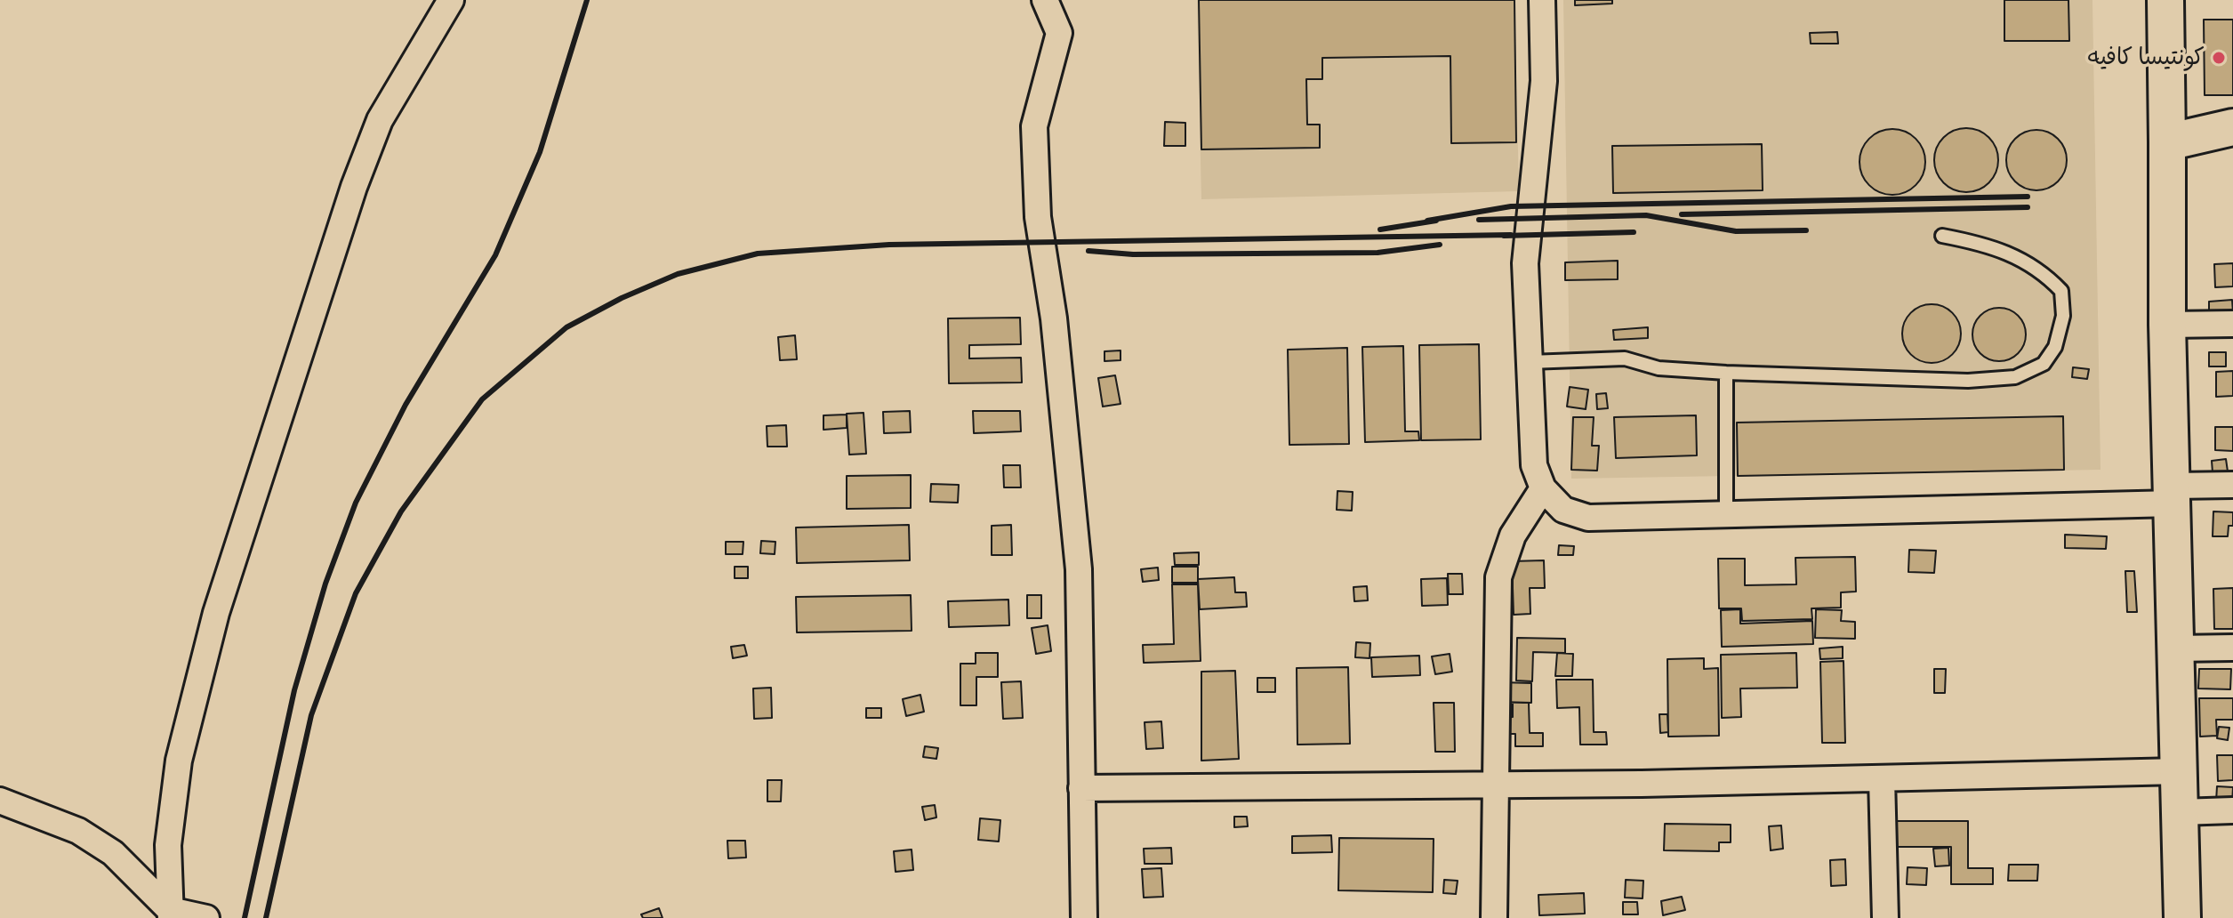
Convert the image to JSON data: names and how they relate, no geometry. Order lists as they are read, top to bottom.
{
  "places": ["كونتيسا كافيه"]
}
